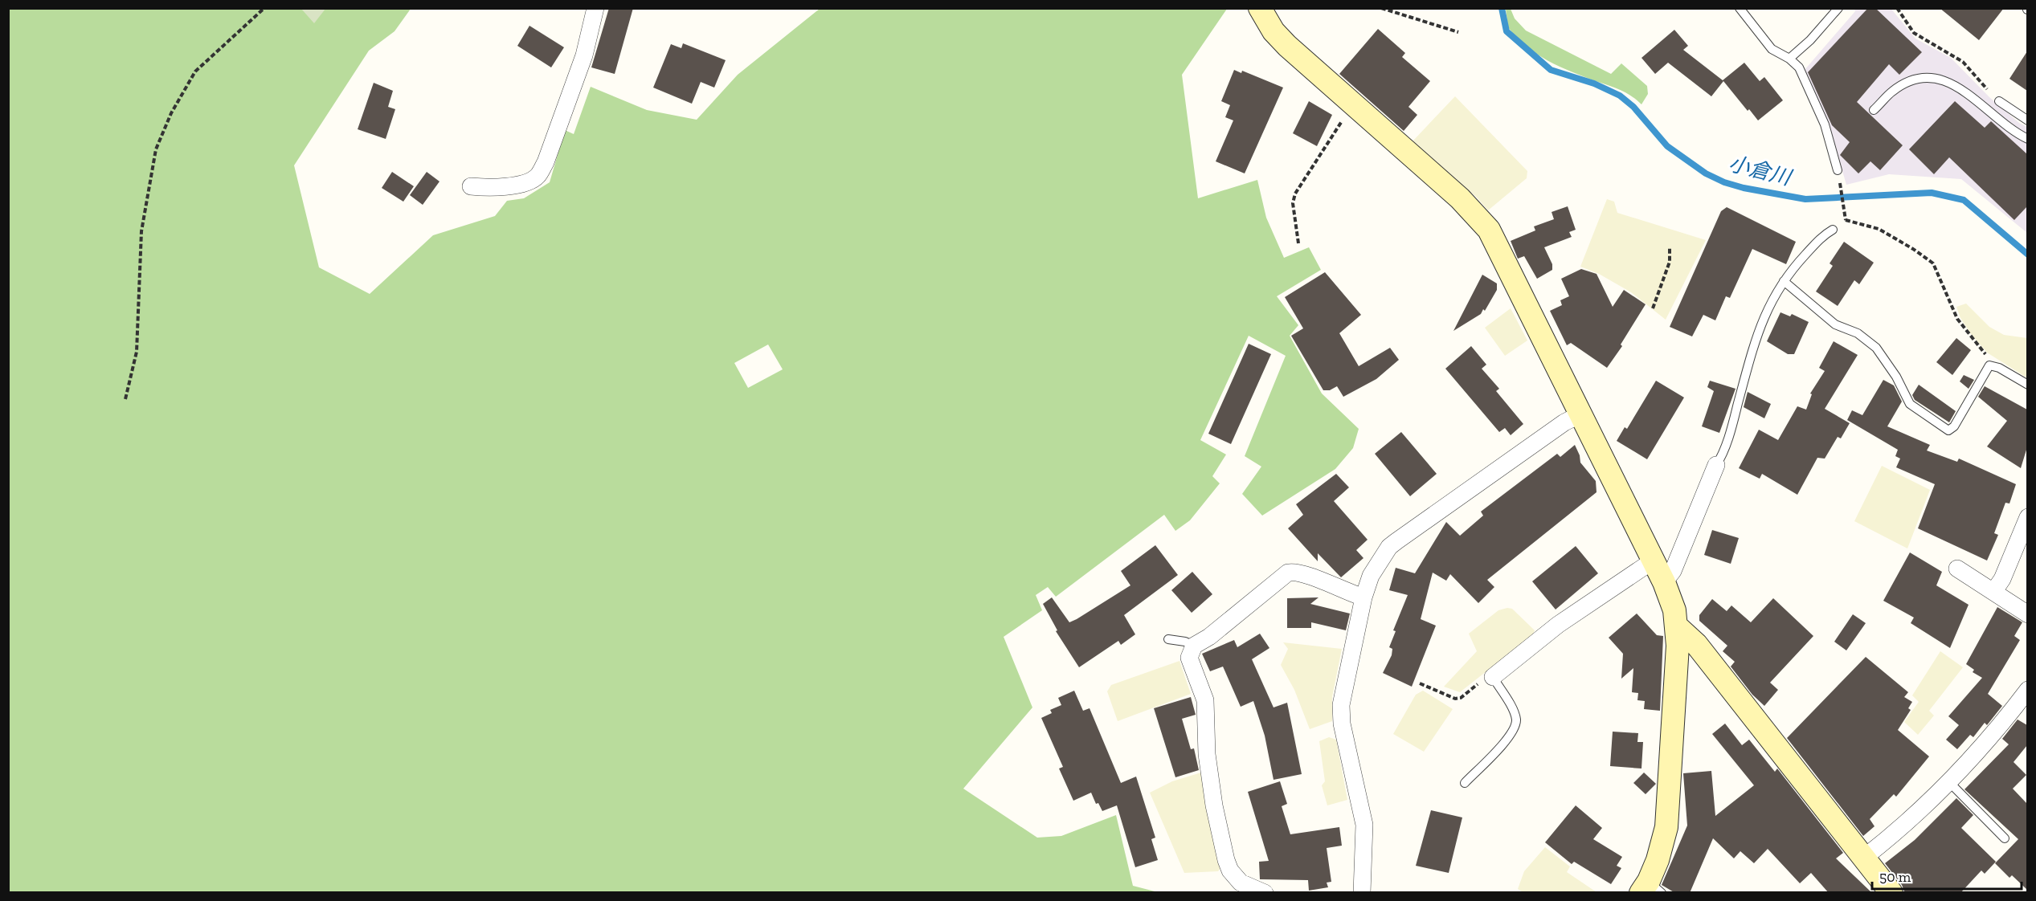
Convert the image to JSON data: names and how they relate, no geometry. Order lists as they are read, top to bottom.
{
  "water": ["小倉川"],
  "scale_bar": "50 m"
}
